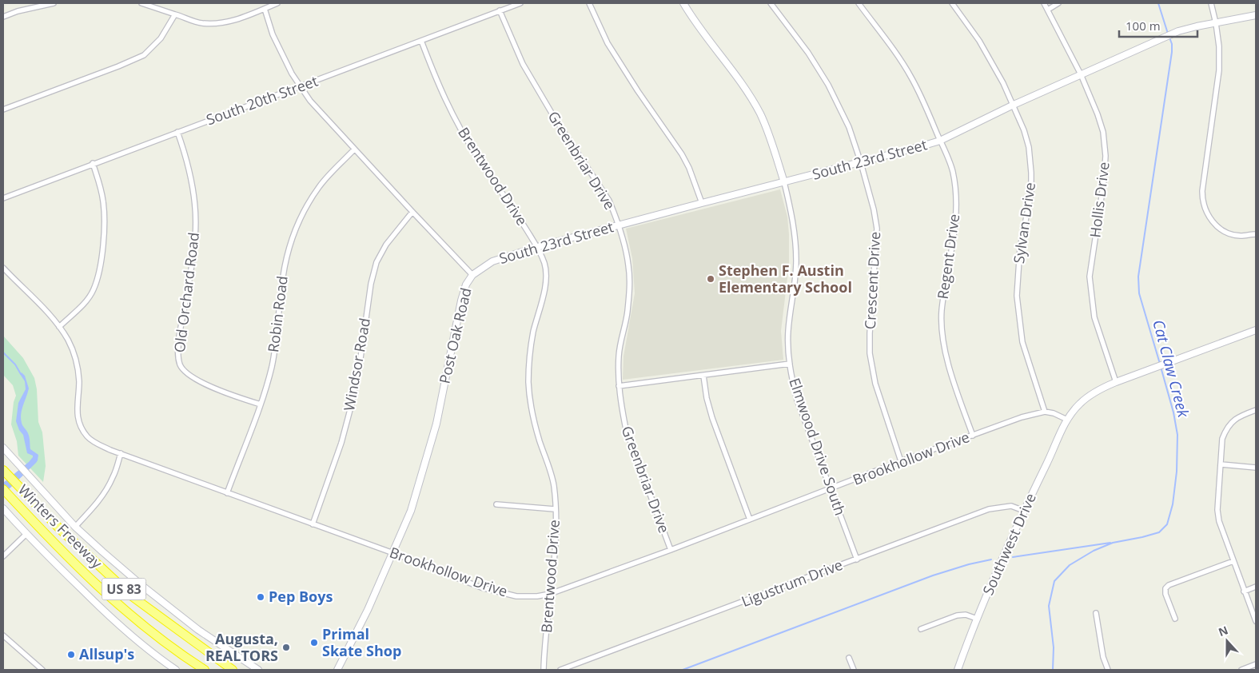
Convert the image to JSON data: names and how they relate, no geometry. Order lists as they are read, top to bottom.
{
  "streets": {
    "highway": ["Winters Freeway", "US 83"],
    "street": [
      "South 20th Street",
      "South 23rd Street",
      "Greenbriar Drive",
      "Brentwood Drive",
      "Hollis Drive",
      "Sylvan Drive",
      "Regent Drive",
      "Crescent Drive",
      "Old Orchard Road",
      "Robin Road",
      "Post Oak Road",
      "Windsor Road",
      "Elmwood Drive South",
      "Brookhollow Drive",
      "Southwest Drive",
      "Ligustrum Drive"
    ]
  },
  "crossings": [
    ["South 20th Street", "Greenbriar Drive"],
    ["South 20th Street", "Brentwood Drive"],
    ["South 20th Street", "Old Orchard Road"],
    ["South 20th Street", "Post Oak Road"],
    ["South 23rd Street", "Greenbriar Drive"],
    ["South 23rd Street", "Brentwood Drive"],
    ["South 23rd Street", "Hollis Drive"],
    ["South 23rd Street", "Sylvan Drive"],
    ["South 23rd Street", "Regent Drive"],
    ["South 23rd Street", "Crescent Drive"],
    ["South 23rd Street", "Post Oak Road"],
    ["South 23rd Street", "Elmwood Drive South"],
    ["Greenbriar Drive", "Brookhollow Drive"],
    ["Brentwood Drive", "Brookhollow Drive"],
    ["Hollis Drive", "Southwest Drive"],
    ["Sylvan Drive", "Brookhollow Drive"],
    ["Regent Drive", "Brookhollow Drive"],
    ["Crescent Drive", "Brookhollow Drive"],
    ["Old Orchard Road", "Robin Road"],
    ["Robin Road", "Post Oak Road"],
    ["Robin Road", "Brookhollow Drive"],
    ["Post Oak Road", "Windsor Road"],
    ["Post Oak Road", "Brookhollow Drive"],
    ["Windsor Road", "Brookhollow Drive"],
    ["Elmwood Drive South", "Brookhollow Drive"],
    ["Elmwood Drive South", "Ligustrum Drive"],
    ["Southwest Drive", "Ligustrum Drive"]
  ],
  "water": ["Cat Claw Creek"],
  "places": [
    "Stephen F. Austin Elementary School",
    "Pep Boys",
    "Primal Skate Shop",
    "Augusta, REALTORS",
    "Allsup's"
  ],
  "scale_bar": "100 m",
  "north": "top"
}
